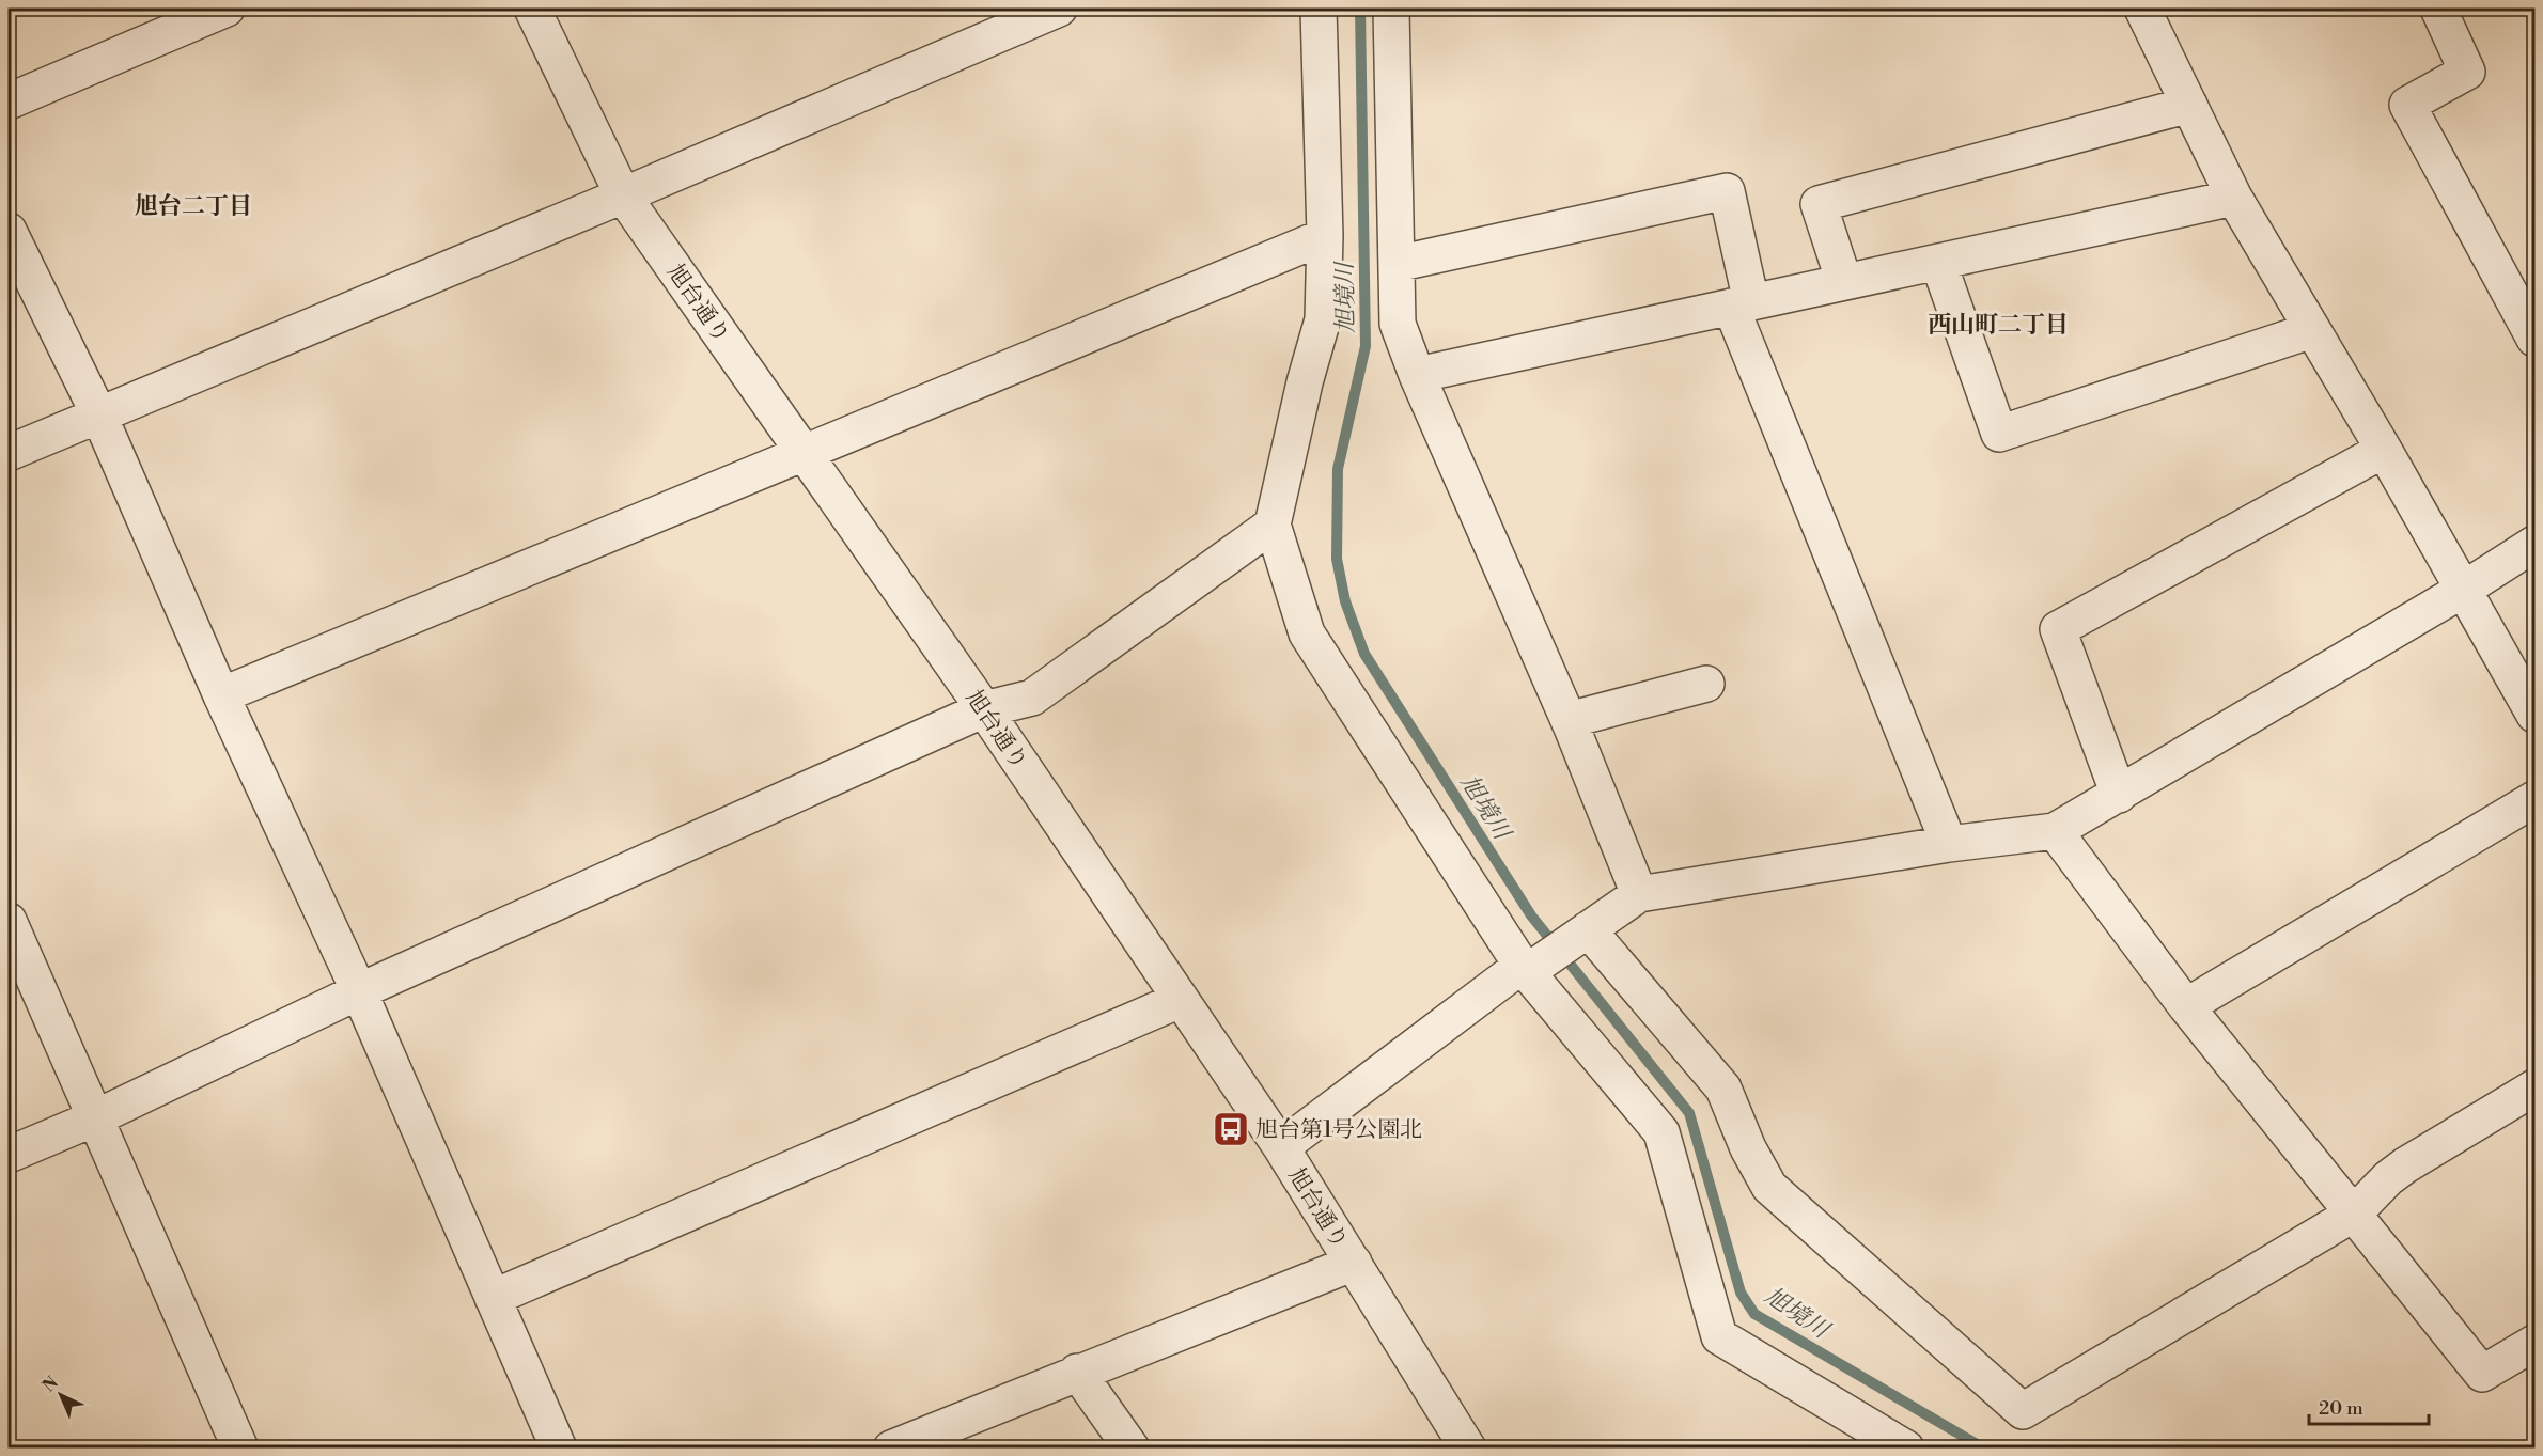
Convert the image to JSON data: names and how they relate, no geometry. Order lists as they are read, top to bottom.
{
  "streets": {
    "street": ["旭台通り"]
  },
  "districts": ["旭台二丁目", "西山町二丁目"],
  "water": ["旭境川"],
  "places": {
    "bus stop": ["旭台第1号公園北"]
  },
  "scale_bar": "20 m",
  "north": "top left"
}
